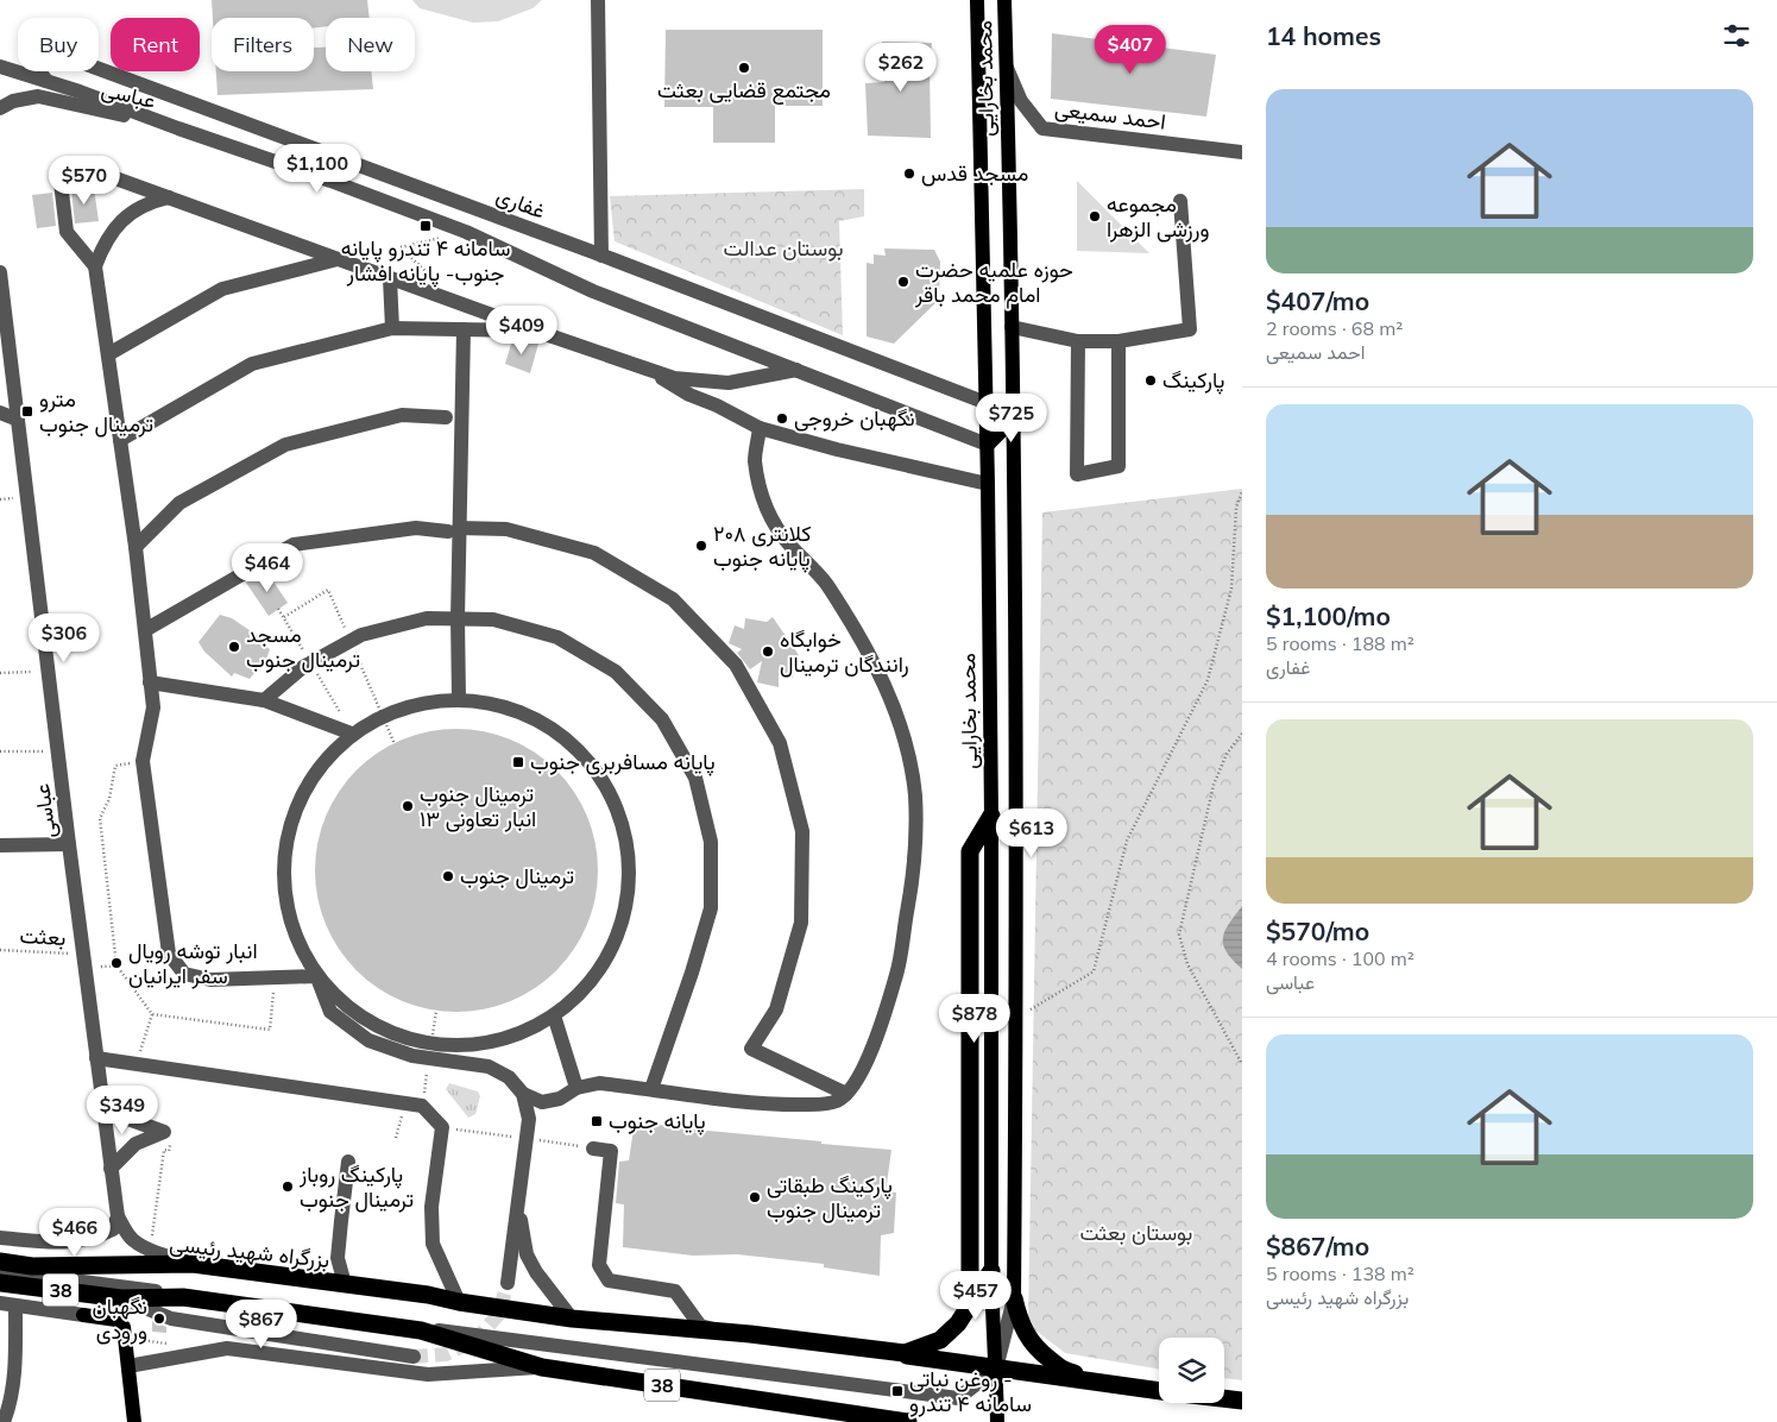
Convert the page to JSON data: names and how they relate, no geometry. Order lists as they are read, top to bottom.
{
  "streets": {
    "highway": ["بزرگراه شهید رئیسی", "38"],
    "main road": ["محمد بخارایی"],
    "street": ["عباسی", "احمد سمیعی", "غفاری"],
    "path": ["بعثت"]
  },
  "crossings": [
    ["محمد بخارایی", "احمد سمیعی"],
    ["محمد بخارایی", "غفاری"],
    ["محمد بخارایی", "38"],
    ["عباسی", "بعثت"],
    ["بزرگراه شهید رئیسی", "38"]
  ],
  "parks": ["بوستان عدالت", "بوستان بعثت"],
  "places": {
    "other": [
      "مجتمع قضایی بعثت",
      "مسجد قدس",
      "مجموعه ورزشی الزهرا",
      "حوزه علمیه حضرت امام محمد باقر",
      "پارکینگ",
      "نگهبان خروجی",
      "کلانتری ۲۰۸ پایانه جنوب",
      "مسجد ترمینال جنوب",
      "خوابگاه رانندگان ترمینال",
      "ترمینال جنوب انبار تعاونی ۱۳",
      "ترمینال جنوب",
      "انبار توشه رویال سفر ایرانیان",
      "پارکینگ روباز ترمینال جنوب",
      "پارکینگ طبقاتی ترمینال جنوب",
      "نگهبان ورودی"
    ],
    "transit": [
      "سامانه ۴ تندرو پایانه جنوب- پایانه افشار",
      "مترو ترمینال جنوب",
      "پایانه مسافربری جنوب",
      "پایانه جنوب",
      "روغن نباتی - سامانه ۴ تندرو"
    ]
  },
  "page": {
    "heading": "14 homes",
    "chip": [
      "Buy",
      "Rent",
      "Filters",
      "New"
    ],
    "price": [
      "$407",
      "$262",
      "$1,100",
      "$570",
      "$409",
      "$725",
      "$464",
      "$306",
      "$613",
      "$878",
      "$349",
      "$466",
      "$457",
      "$867"
    ],
    "list": [
      {
        "name": "$407/mo",
        "note": "2 rooms · 68 m² · احمد سمیعی"
      },
      {
        "name": "$1,100/mo",
        "note": "5 rooms · 188 m² · غفاری"
      },
      {
        "name": "$570/mo",
        "note": "4 rooms · 100 m² · عباسی"
      },
      {
        "name": "$867/mo",
        "note": "5 rooms · 138 m² · بزرگراه شهید رئیسی"
      }
    ]
  }
}
